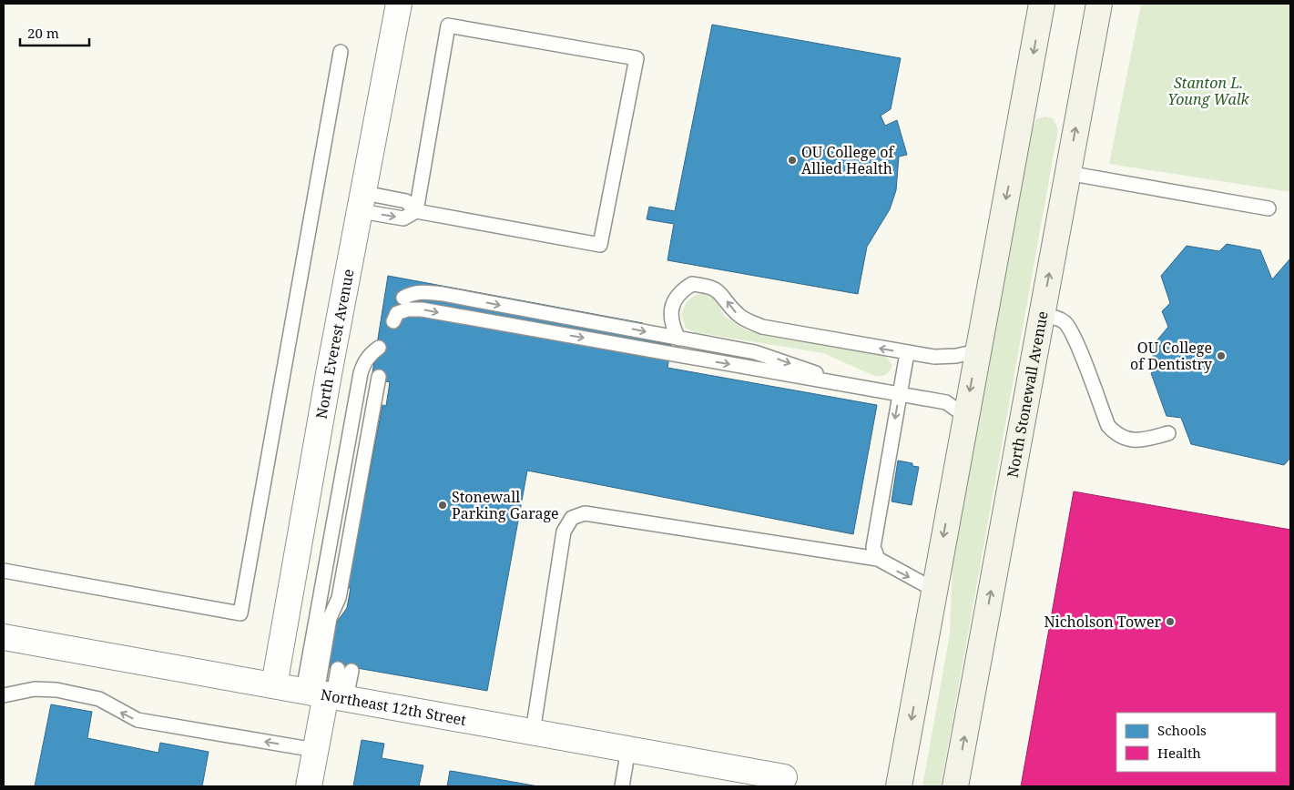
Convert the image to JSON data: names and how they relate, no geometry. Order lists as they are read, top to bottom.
{
  "streets": {
    "main road": ["North Stonewall Avenue"],
    "street": ["North Everest Avenue", "Northeast 12th Street"]
  },
  "crossings": [
    ["North Everest Avenue", "Northeast 12th Street"]
  ],
  "parks": ["Stanton L. Young Walk"],
  "places": [
    "OU College of Allied Health",
    "OU College of Dentistry",
    "Stonewall Parking Garage",
    "Nicholson Tower"
  ],
  "legend": ["Schools", "Health"],
  "scale_bar": "20 m"
}
